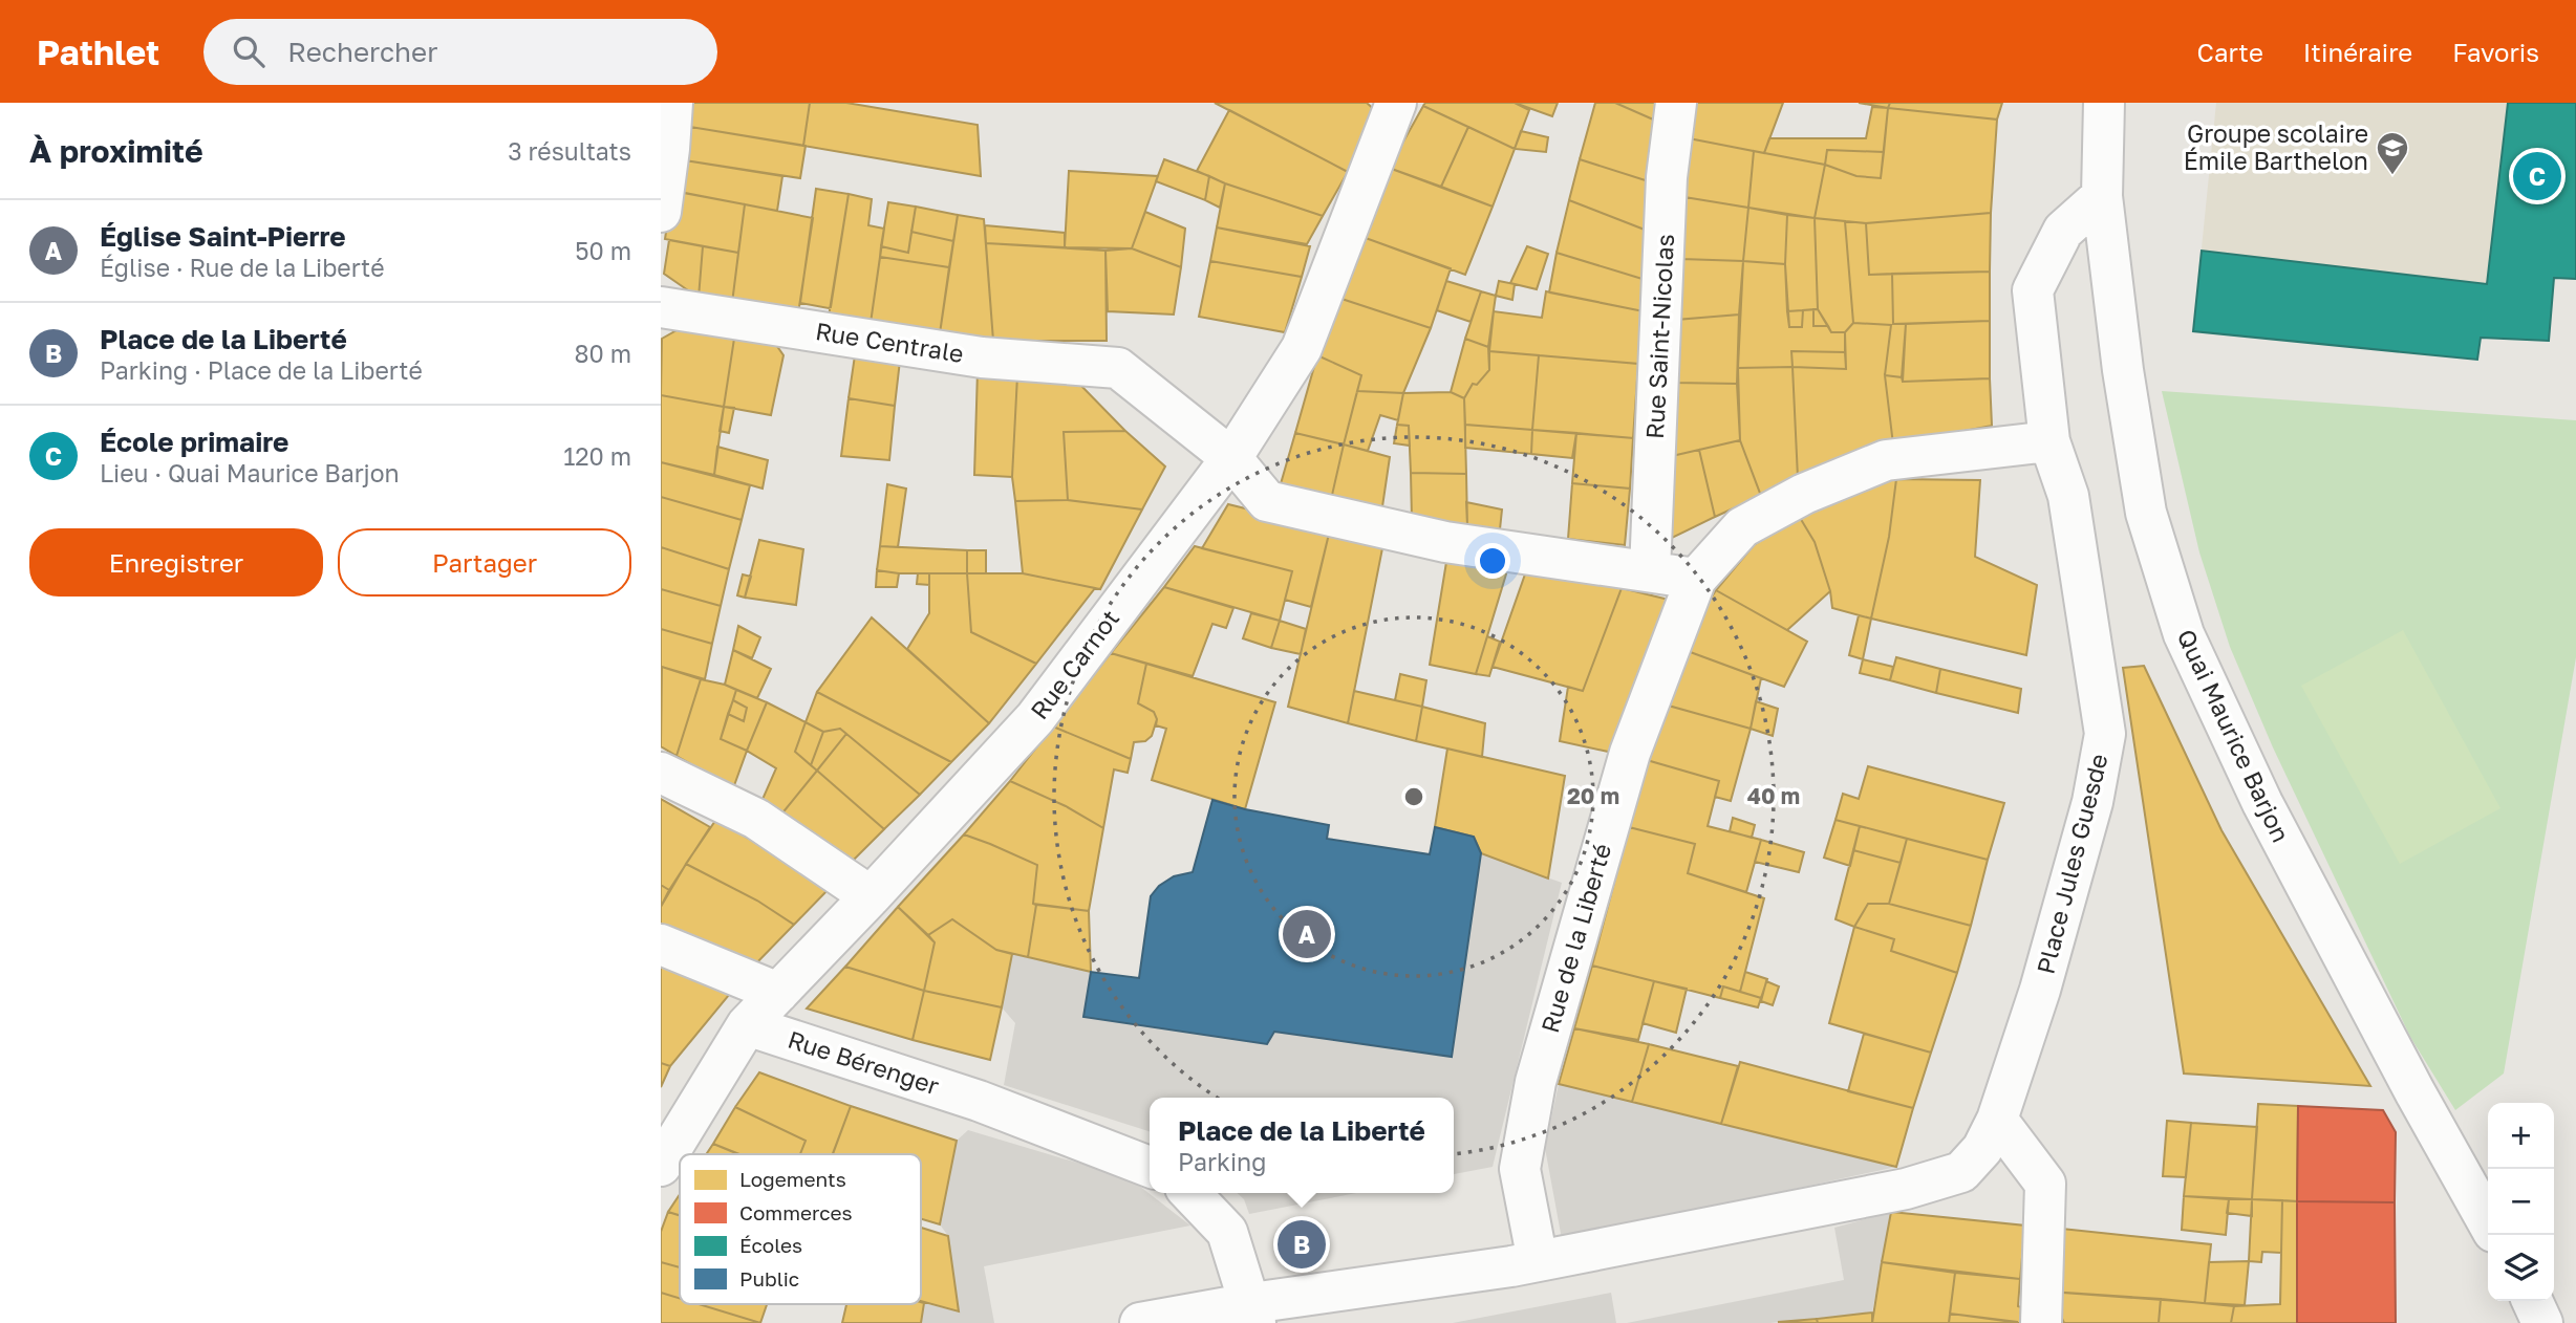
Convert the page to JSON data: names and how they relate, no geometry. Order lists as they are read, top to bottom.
{
  "streets": {
    "street": [
      "Rue Saint-Nicolas",
      "Rue Centrale",
      "Rue Carnot",
      "Quai Maurice Barjon",
      "Place Jules Guesde",
      "Rue de la Liberté",
      "Rue Bérenger"
    ]
  },
  "crossings": [
    ["Rue Centrale", "Rue Carnot"],
    ["Rue Carnot", "Rue Bérenger"],
    ["Quai Maurice Barjon", "Place Jules Guesde"],
    ["Place Jules Guesde", "Rue de la Liberté"]
  ],
  "places": {
    "school or university": ["Groupe scolaire Émile Barthelon"]
  },
  "legend": [
    "Logements",
    "Commerces",
    "Écoles",
    "Public"
  ],
  "page": {
    "header": "Pathlet",
    "search": "Rechercher",
    "nav": ["Carte", "Itinéraire", "Favoris"],
    "heading": ["À proximité", "3 résultats"],
    "pins": ["C", "A", "B"],
    "list": [
      {
        "mark": "A",
        "name": "Église Saint-Pierre",
        "note": "Église · Rue de la Liberté",
        "value": "50 m"
      },
      {
        "mark": "B",
        "name": "Place de la Liberté",
        "note": "Parking · Place de la Liberté",
        "value": "80 m"
      },
      {
        "mark": "C",
        "name": "École primaire",
        "note": "Lieu · Quai Maurice Barjon",
        "value": "120 m"
      }
    ],
    "buttons": ["Enregistrer", "Partager"],
    "popup": ["Place de la Liberté", "Parking"],
    "map_buttons": ["+", "−"]
  },
  "rings": ["20 m", "40 m"]
}
